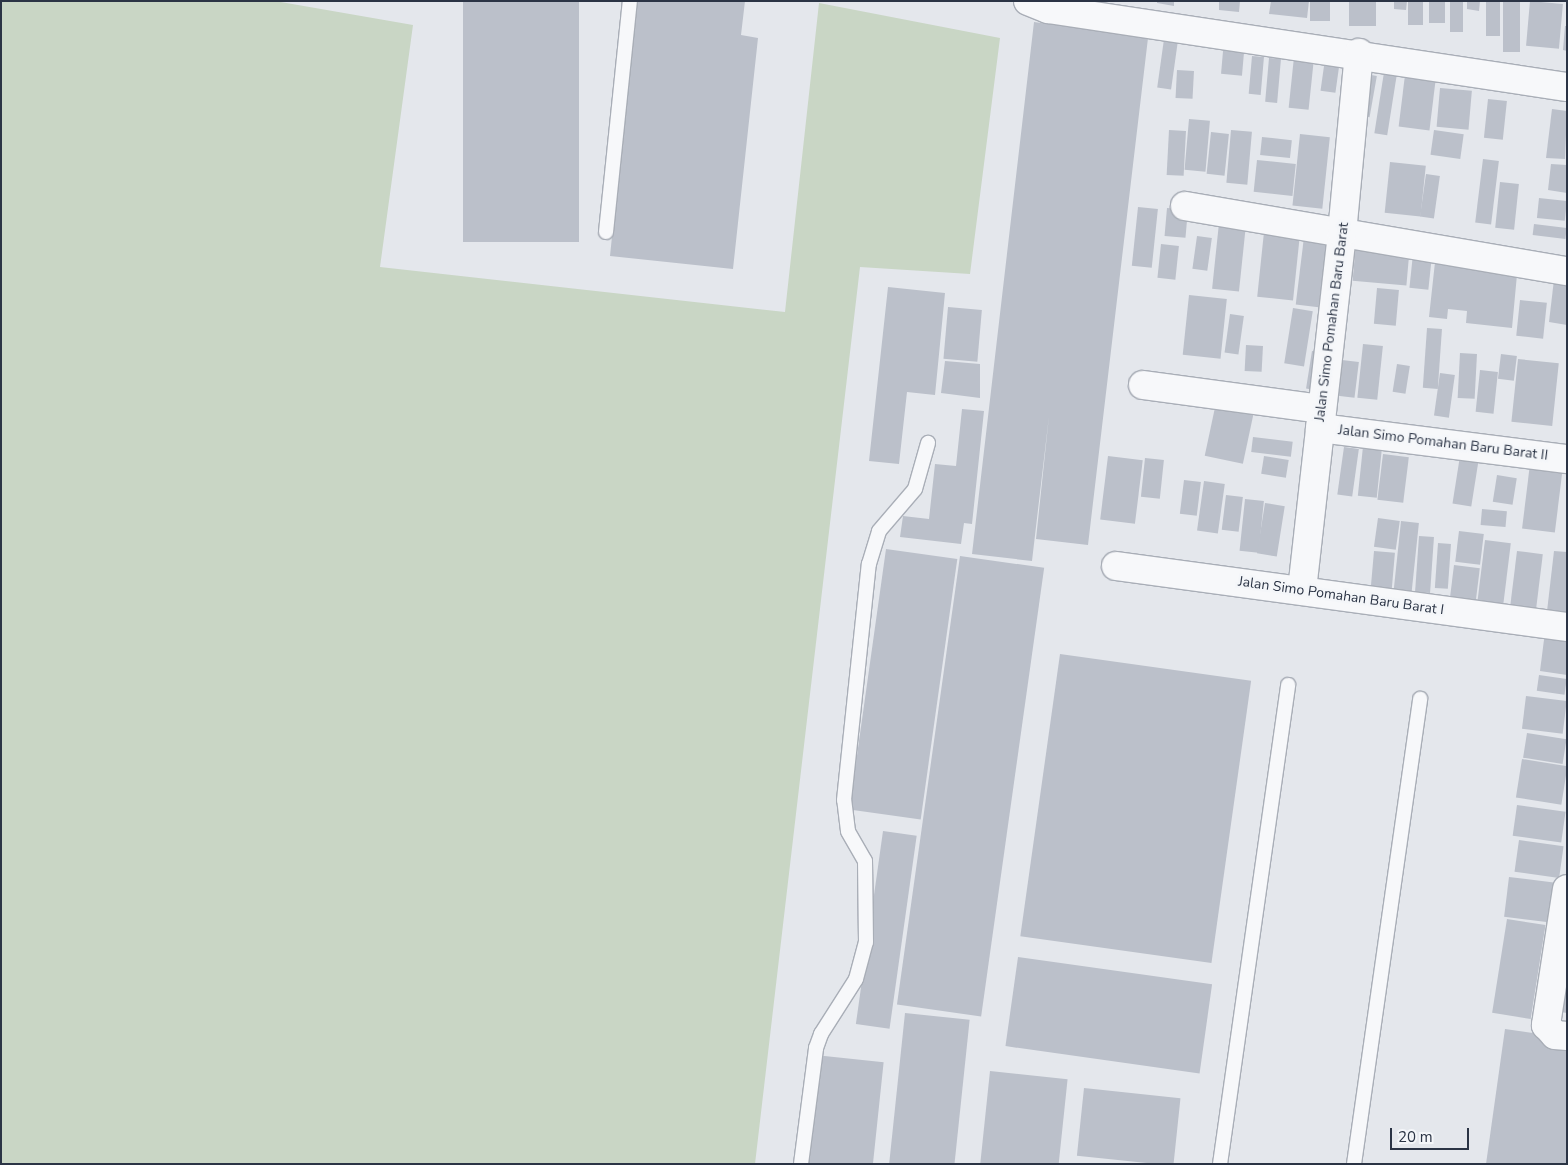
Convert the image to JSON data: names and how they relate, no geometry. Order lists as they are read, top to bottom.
{
  "streets": {
    "street": ["Jalan Simo Pomahan Baru Barat", "Jalan Simo Pomahan Baru Barat II", "Jalan Simo Pomahan Baru Barat I"]
  },
  "crossings": [
    ["Jalan Simo Pomahan Baru Barat", "Jalan Simo Pomahan Baru Barat II"],
    ["Jalan Simo Pomahan Baru Barat", "Jalan Simo Pomahan Baru Barat I"]
  ],
  "scale_bar": "20 m"
}
